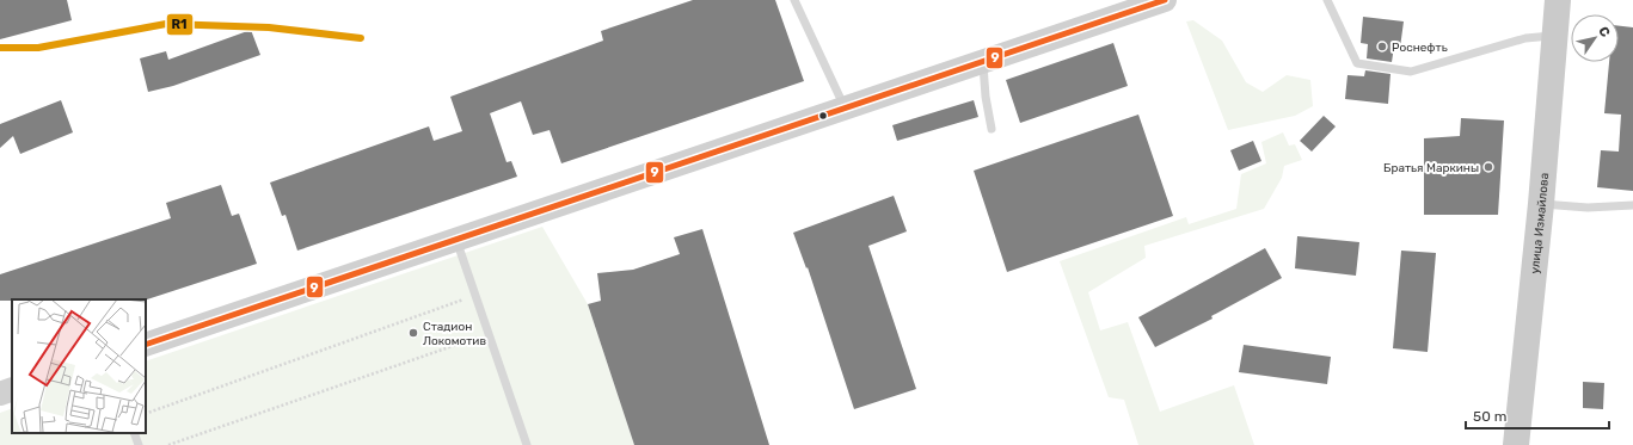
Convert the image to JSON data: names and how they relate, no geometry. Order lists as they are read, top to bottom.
{
  "streets": {
    "main road": ["улица Измайлова"]
  },
  "places": ["Роснефть", "Братья Маркины", "Стадион Локомотив"],
  "lines": ["transit line 9", "transit line R1"],
  "scale_bar": "50 m",
  "north": "top right"
}
